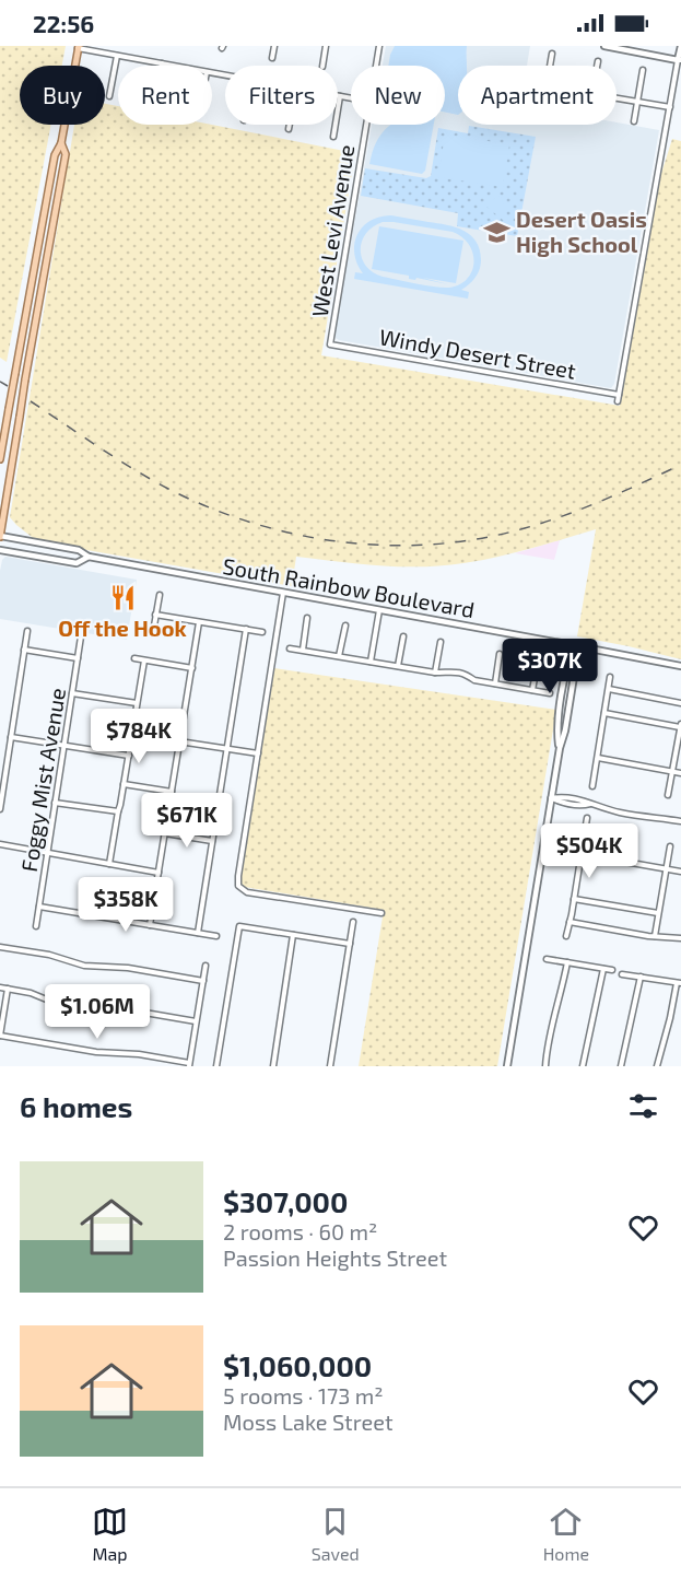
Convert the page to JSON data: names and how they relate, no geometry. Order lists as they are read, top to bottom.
{
  "streets": {
    "street": [
      "West Levi Avenue",
      "Windy Desert Street",
      "South Rainbow Boulevard",
      "Foggy Mist Avenue"
    ]
  },
  "crossings": [
    ["West Levi Avenue", "Windy Desert Street"]
  ],
  "places": {
    "school or university": ["Desert Oasis High School"],
    "restaurant": ["Off the Hook"]
  },
  "page": {
    "status": "22:56",
    "chip": [
      "Buy",
      "Rent",
      "Filters",
      "New",
      "Apartment"
    ],
    "price": [
      "$307K",
      "$784K",
      "$671K",
      "$504K",
      "$358K",
      "$1.06M"
    ],
    "heading": "6 homes",
    "list": [
      {
        "name": "$307,000",
        "note": "2 rooms · 60 m² · Passion Heights Street"
      },
      {
        "name": "$1,060,000",
        "note": "5 rooms · 173 m² · Moss Lake Street"
      }
    ],
    "tabs": ["Map", "Saved", "Home"]
  }
}
